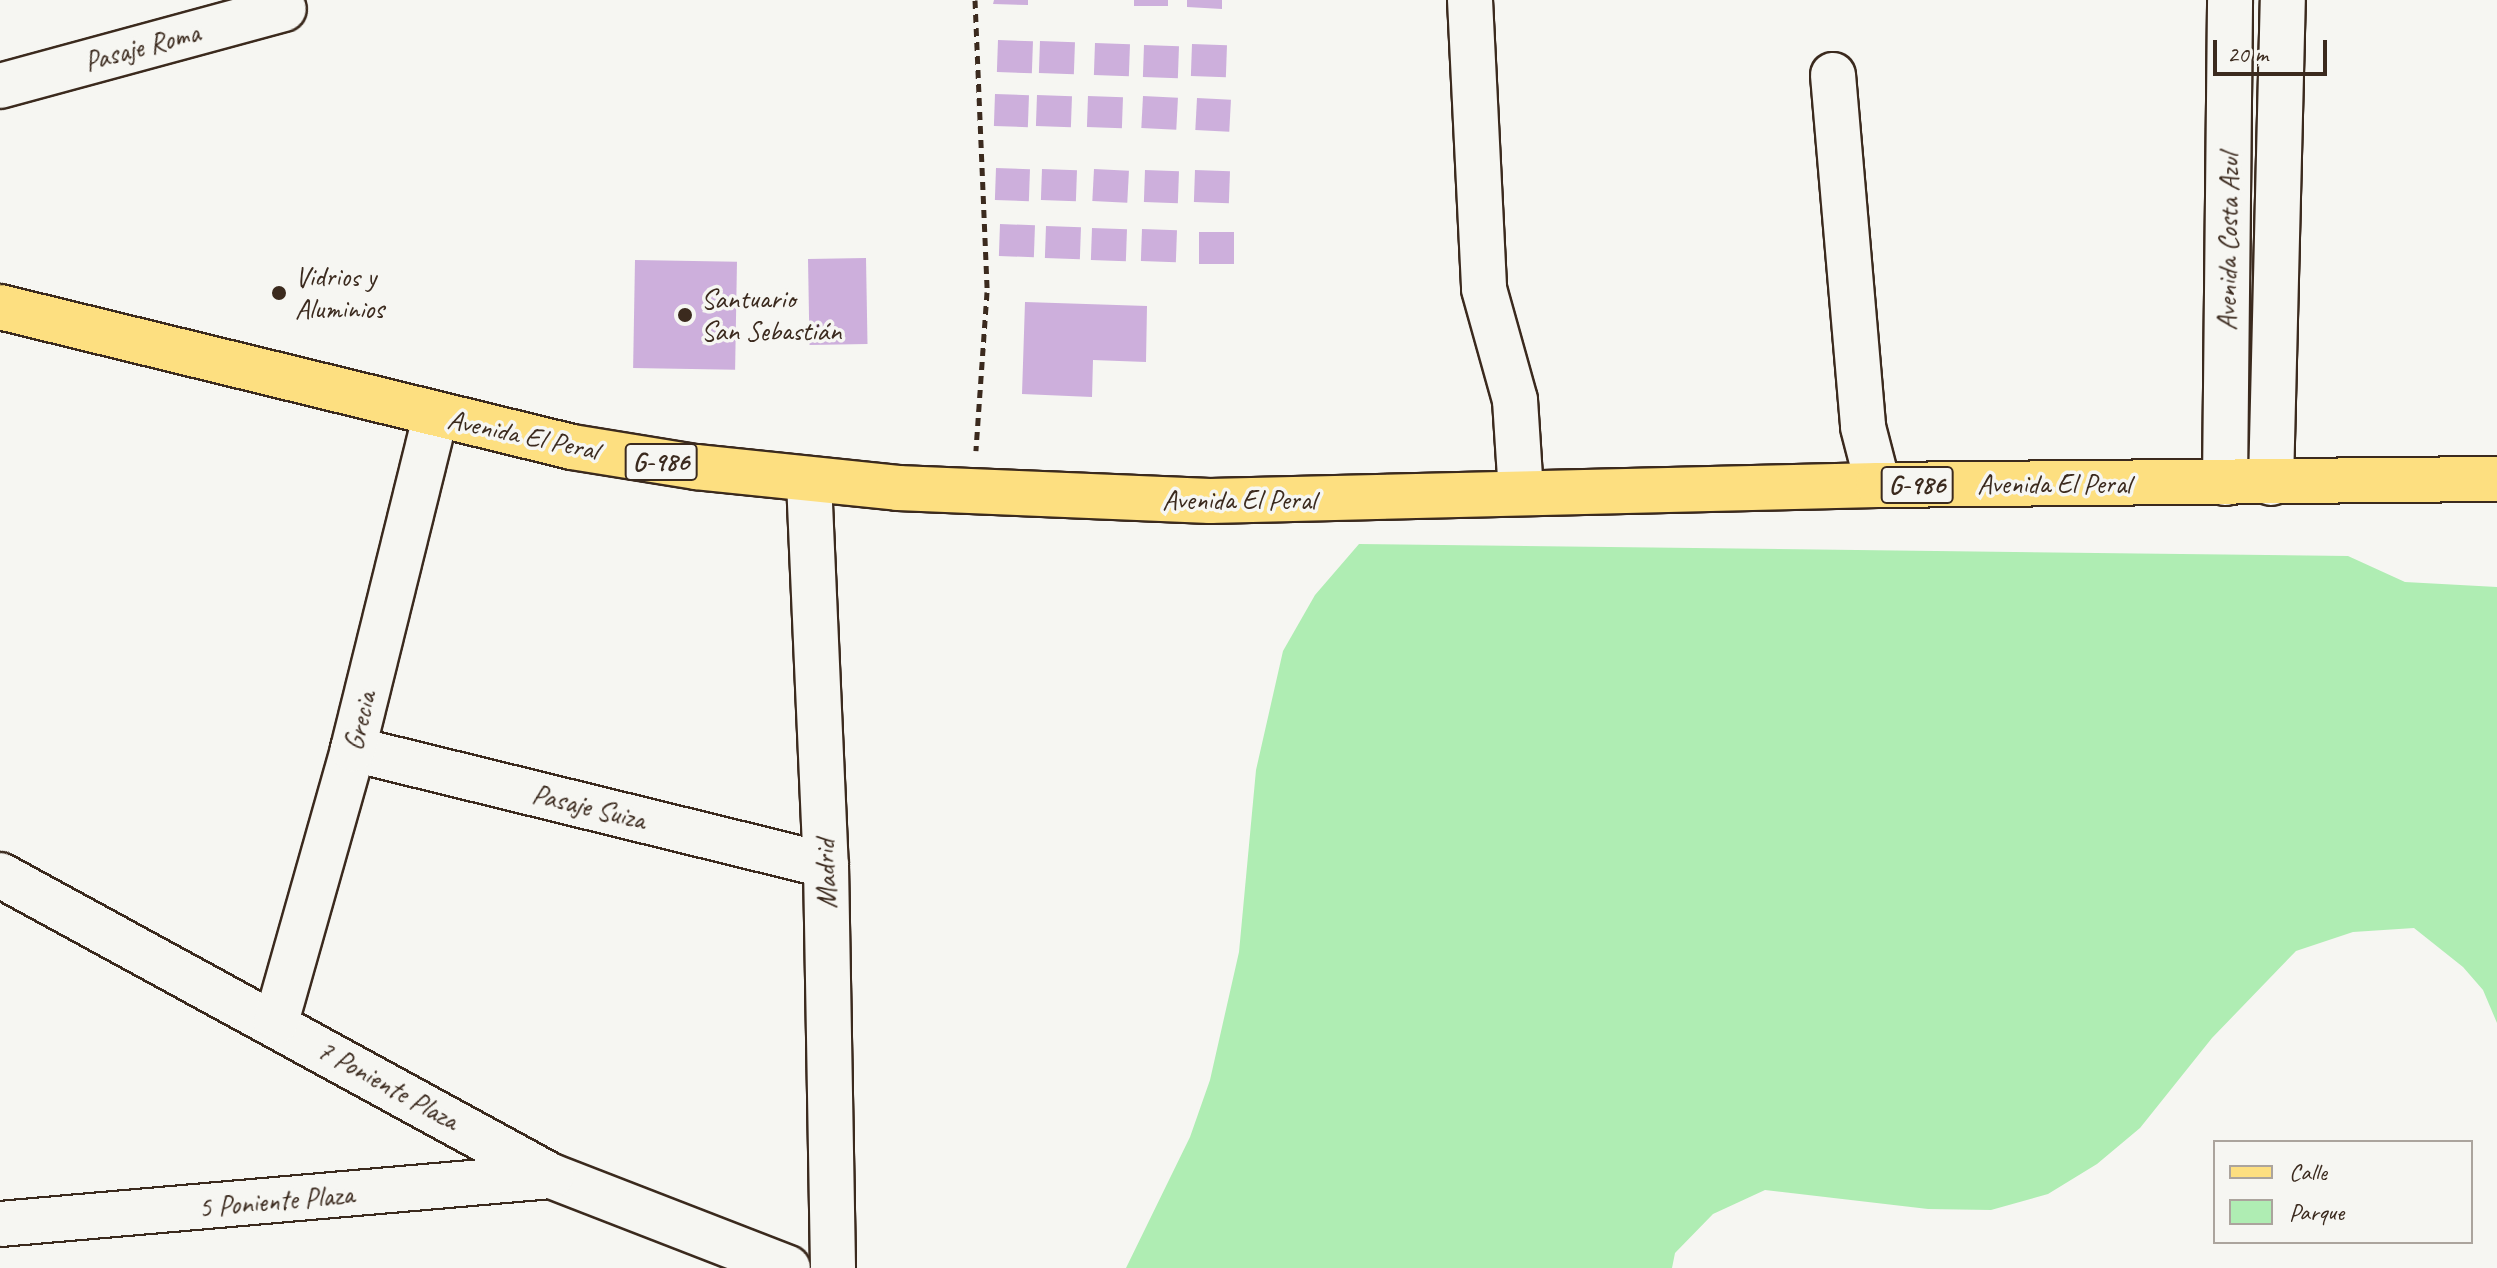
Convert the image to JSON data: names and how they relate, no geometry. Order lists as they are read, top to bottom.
{
  "streets": {
    "main road": ["Avenida El Peral", "G-986"],
    "street": [
      "Pasaje Roma",
      "Avenida Costa Azul",
      "Grecia",
      "Pasaje Suiza",
      "Madrid",
      "7 Poniente Plaza",
      "5 Poniente Plaza"
    ]
  },
  "crossings": [
    ["Avenida Costa Azul", "Avenida El Peral"],
    ["Avenida El Peral", "Grecia"],
    ["Avenida El Peral", "Madrid"],
    ["Grecia", "Pasaje Suiza"],
    ["Grecia", "7 Poniente Plaza"],
    ["Pasaje Suiza", "Madrid"],
    ["7 Poniente Plaza", "5 Poniente Plaza"]
  ],
  "places": ["Vidrios y Aluminios", "Santuario San Sebastián"],
  "legend": ["Calle", "Parque"],
  "scale_bar": "20 m"
}
